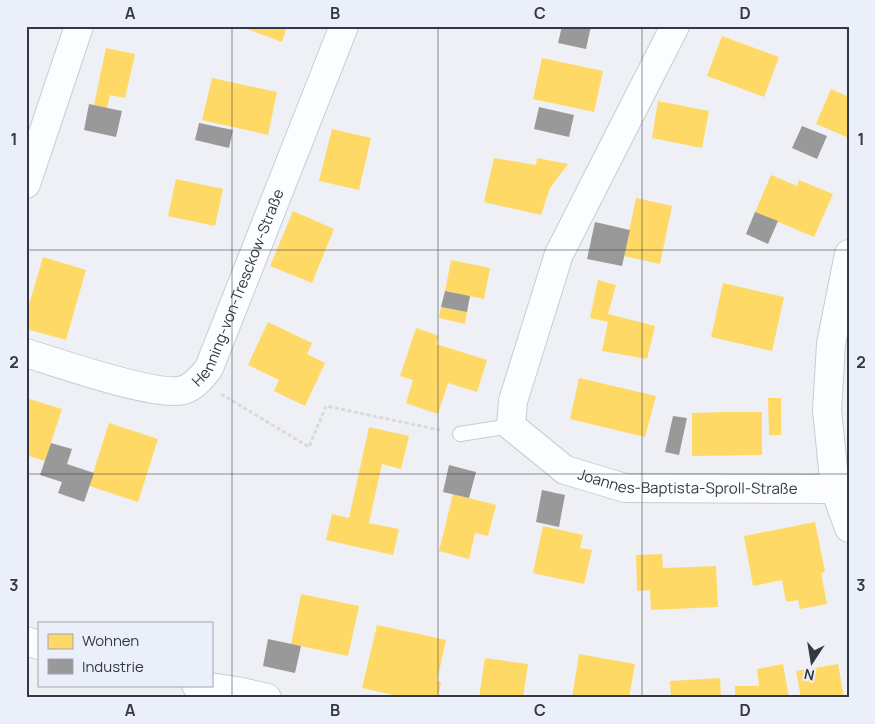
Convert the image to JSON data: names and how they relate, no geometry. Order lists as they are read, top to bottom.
{
  "streets": {
    "street": ["Henning-von-Tresckow-Straße", "Joannes-Baptista-Sproll-Straße"]
  },
  "legend": ["Wohnen", "Industrie"],
  "north": "bottom",
  "grid": {
    "columns": [
      "A",
      "B",
      "C",
      "D"
    ],
    "rows": ["1", "2", "3"]
  }
}
